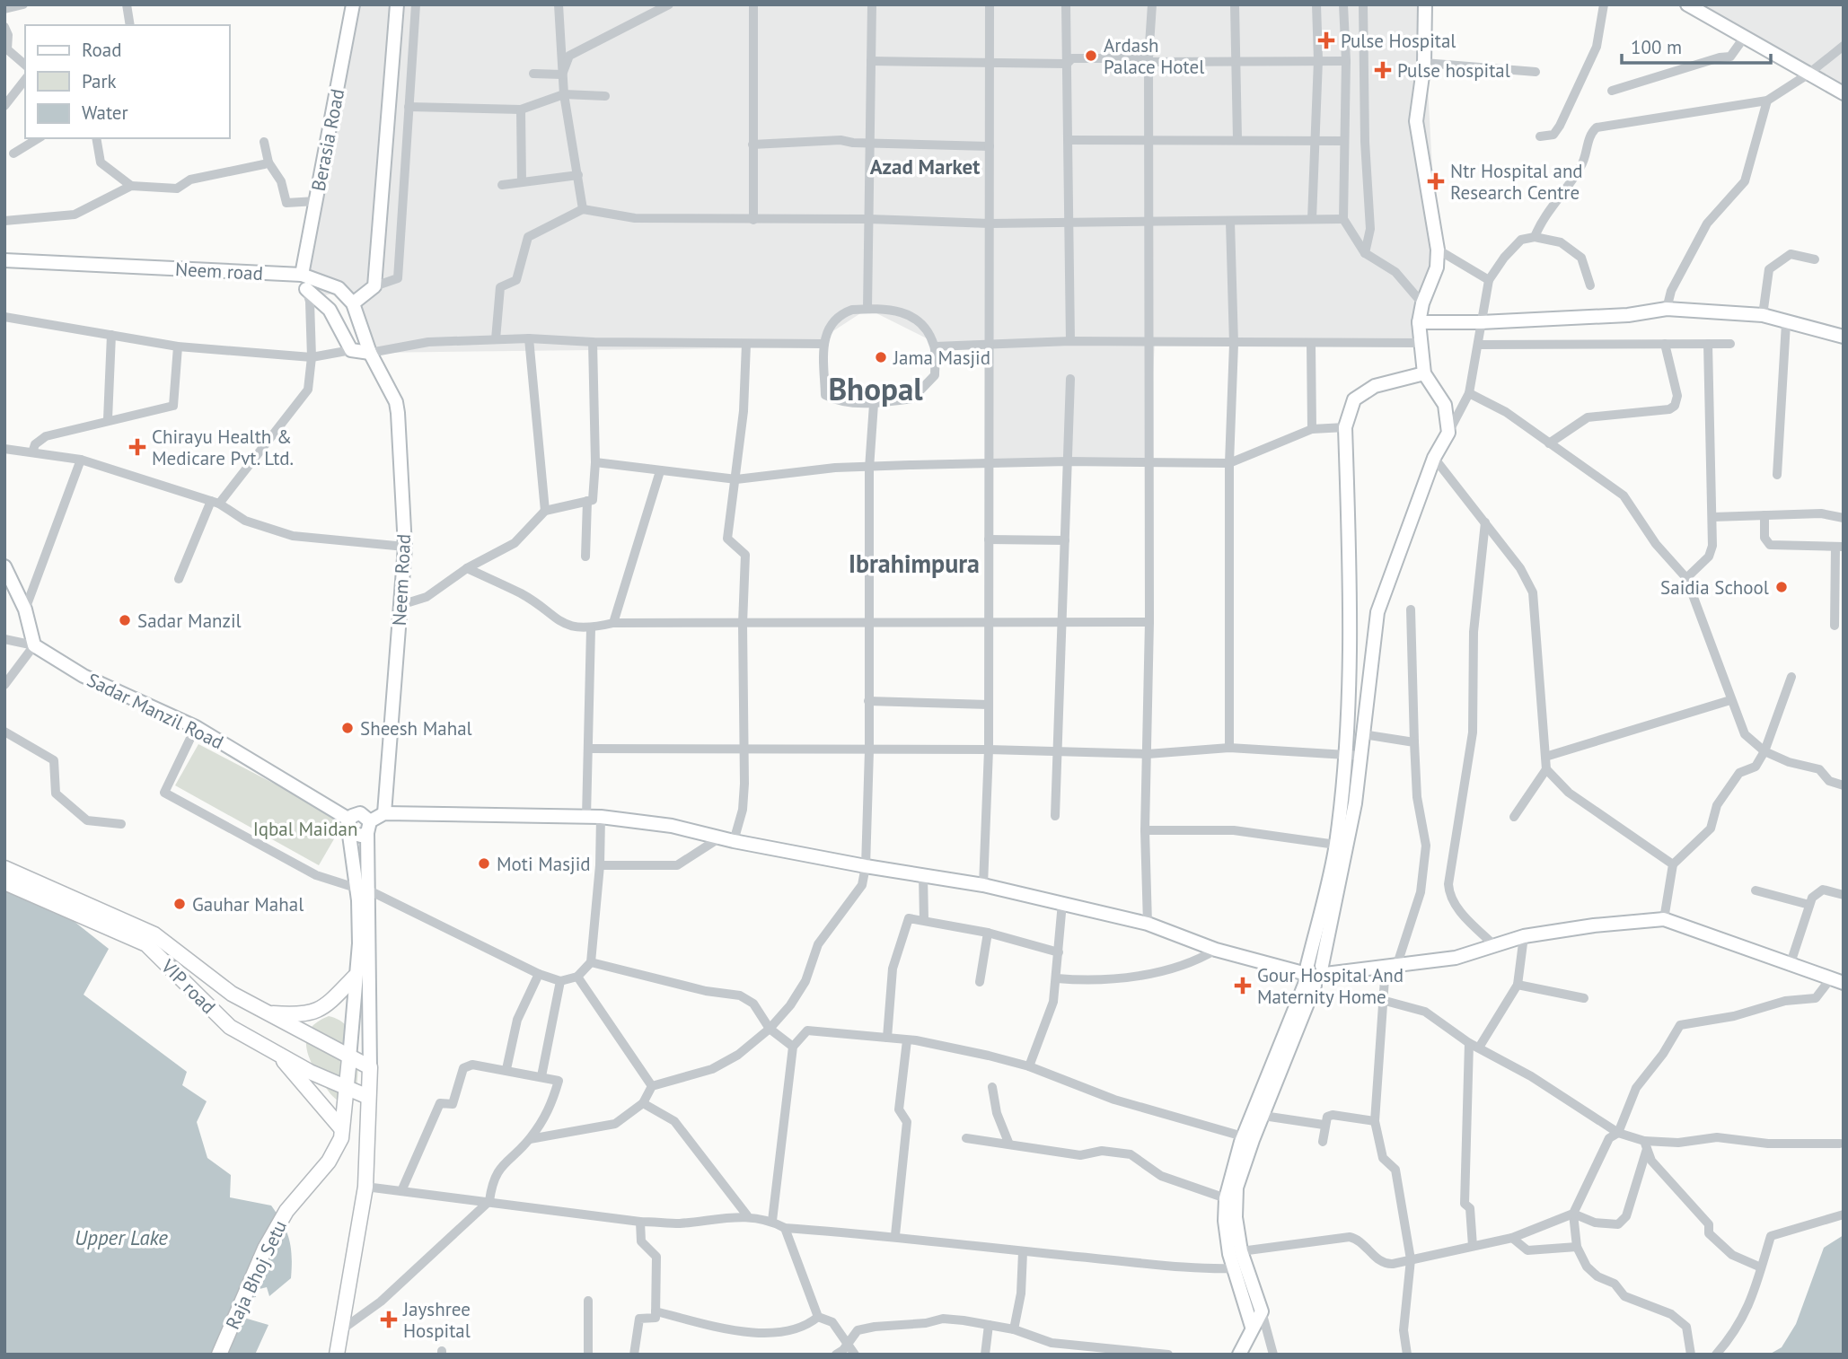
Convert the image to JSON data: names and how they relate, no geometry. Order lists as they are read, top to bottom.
{
  "streets": {
    "main road": [
      "Berasia Road",
      "Neem road",
      "Neem Road",
      "Sadar Manzil Road",
      "VIP road",
      "Raja Bhoj Setu"
    ]
  },
  "crossings": [
    ["Berasia Road", "Neem road"]
  ],
  "districts": ["Azad Market", "Bhopal", "Ibrahimpura"],
  "water": ["Upper Lake"],
  "parks": ["Iqbal Maidan"],
  "places": {
    "health": [
      "Pulse Hospital",
      "Pulse hospital",
      "Ntr Hospital and Research Centre",
      "Chirayu Health & Medicare Pvt. Ltd.",
      "Gour Hospital And Maternity Home",
      "Jayshree Hospital"
    ],
    "other": [
      "Ardash Palace Hotel",
      "Jama Masjid",
      "Saidia School",
      "Sadar Manzil",
      "Sheesh Mahal",
      "Moti Masjid",
      "Gauhar Mahal"
    ]
  },
  "legend": ["Road", "Park", "Water"],
  "scale_bar": "100 m"
}
